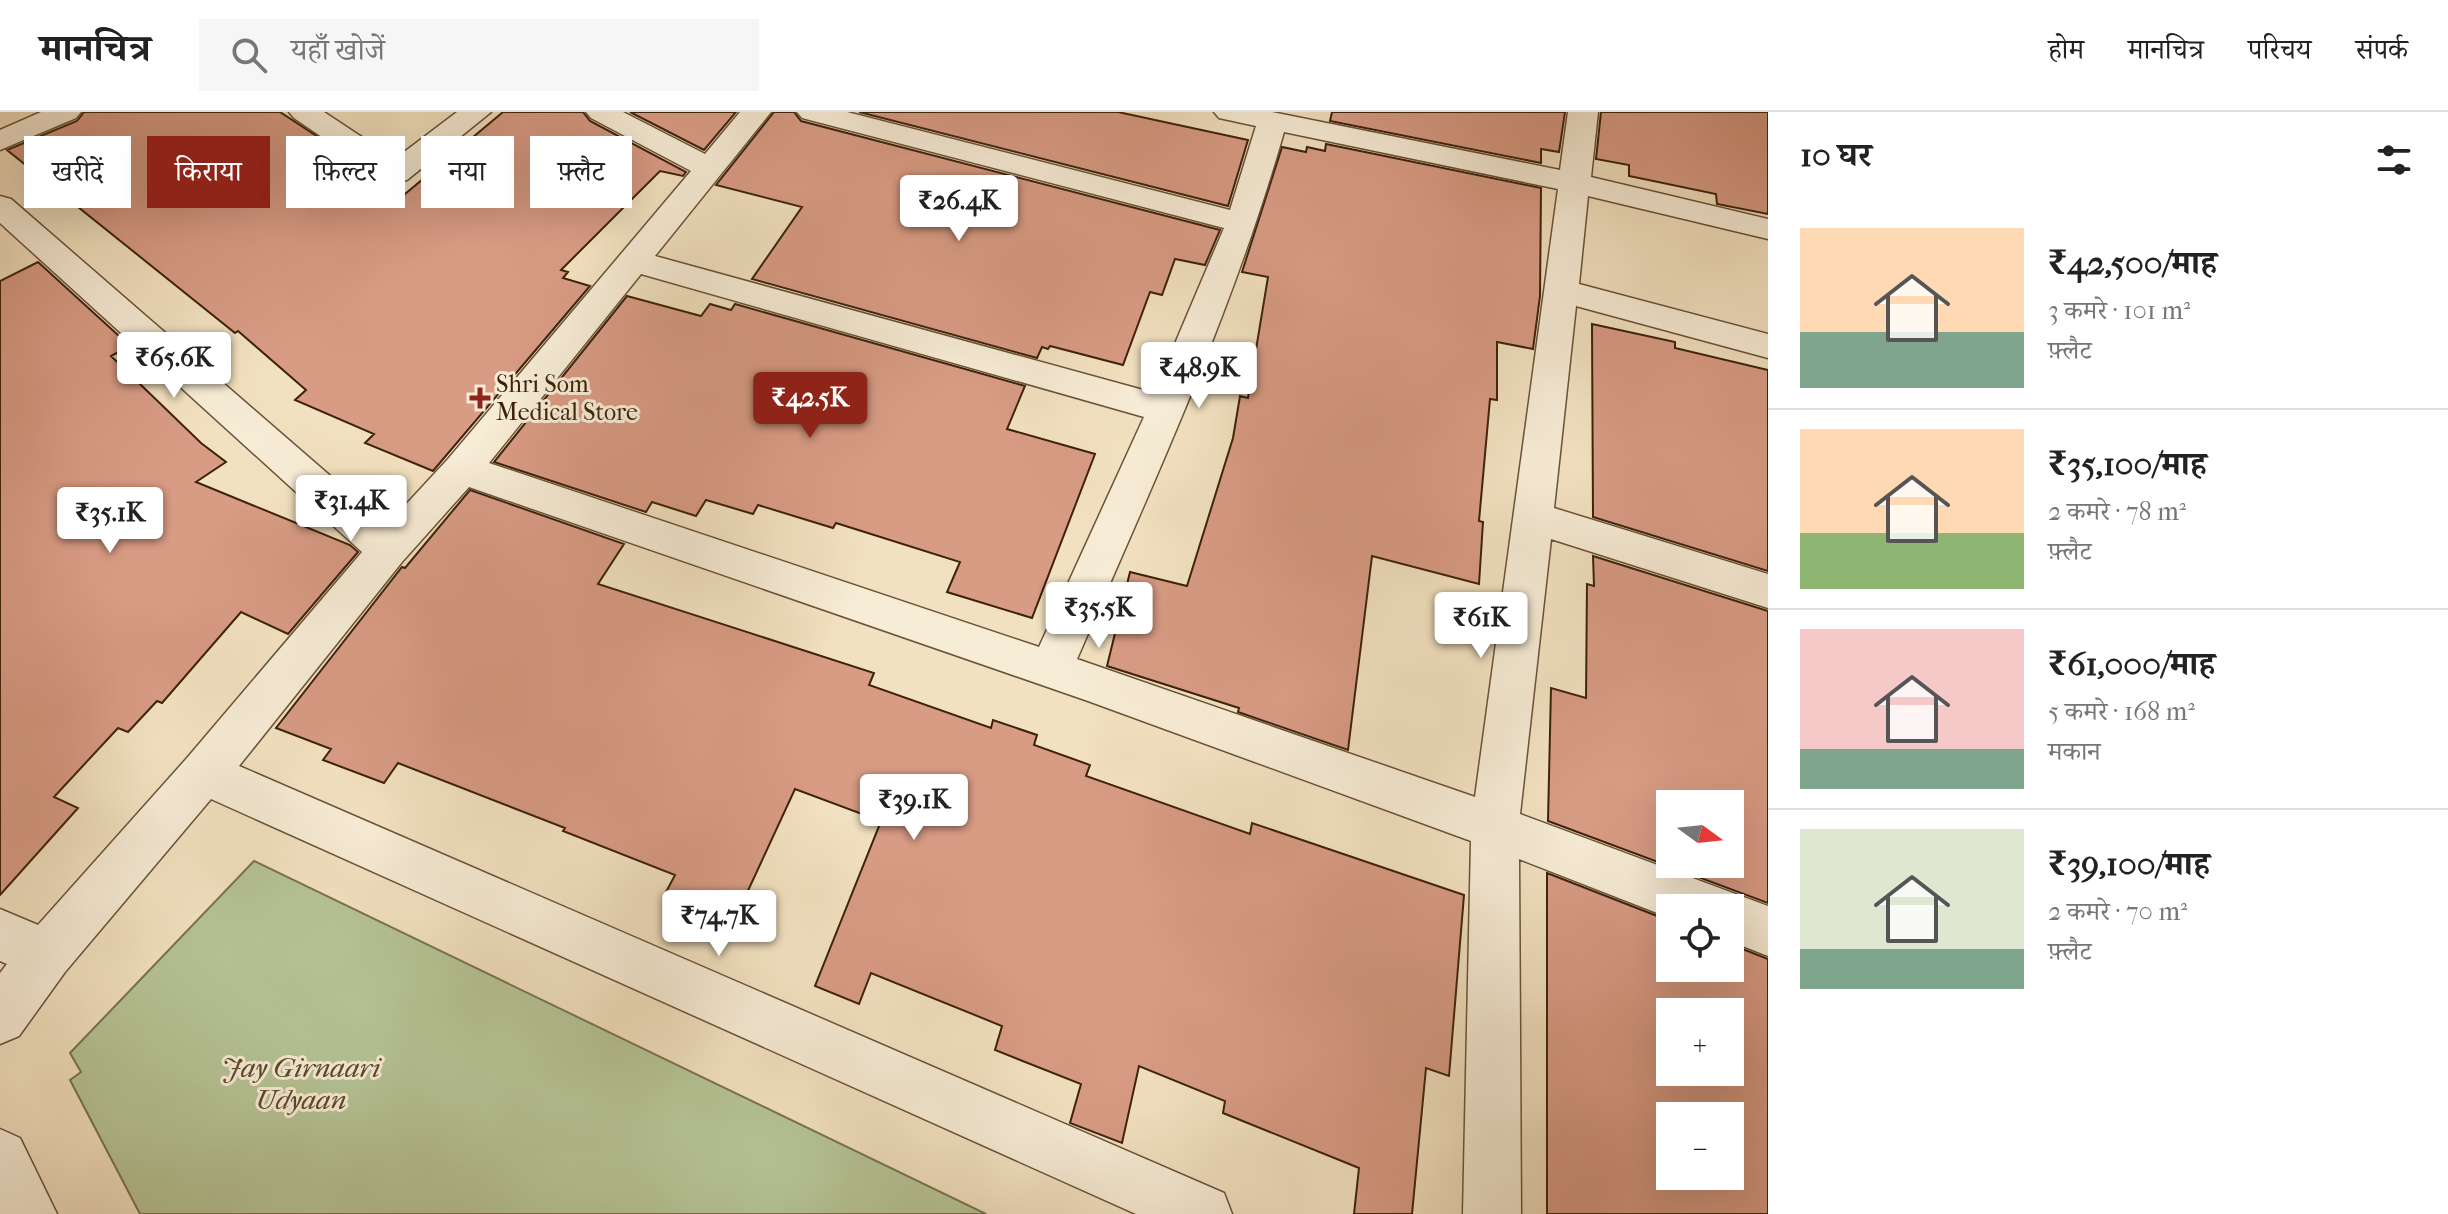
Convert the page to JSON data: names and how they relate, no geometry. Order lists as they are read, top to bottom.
{
  "parks": ["Jay Girnaari Udyaan"],
  "places": {
    "health": ["Shri Som Medical Store"]
  },
  "north": "right",
  "page": {
    "header": "मानचित्र",
    "search": "यहाँ खोजें",
    "nav": [
      "होम",
      "मानचित्र",
      "परिचय",
      "संपर्क"
    ],
    "heading": "10 घर",
    "chip": [
      "खरीदें",
      "किराया",
      "फ़िल्टर",
      "नया",
      "फ़्लैट"
    ],
    "price": [
      "₹26.4K",
      "₹65.6K",
      "₹48.9K",
      "₹42.5K",
      "₹31.4K",
      "₹35.1K",
      "₹35.5K",
      "₹61K",
      "₹39.1K",
      "₹74.7K"
    ],
    "list": [
      {
        "name": "₹42,500/माह",
        "note": "3 कमरे · 101 m² · फ़्लैट"
      },
      {
        "name": "₹35,100/माह",
        "note": "2 कमरे · 78 m² · फ़्लैट"
      },
      {
        "name": "₹61,000/माह",
        "note": "5 कमरे · 168 m² · मकान"
      },
      {
        "name": "₹39,100/माह",
        "note": "2 कमरे · 70 m² · फ़्लैट"
      }
    ],
    "map_buttons": ["+", "−"]
  }
}
